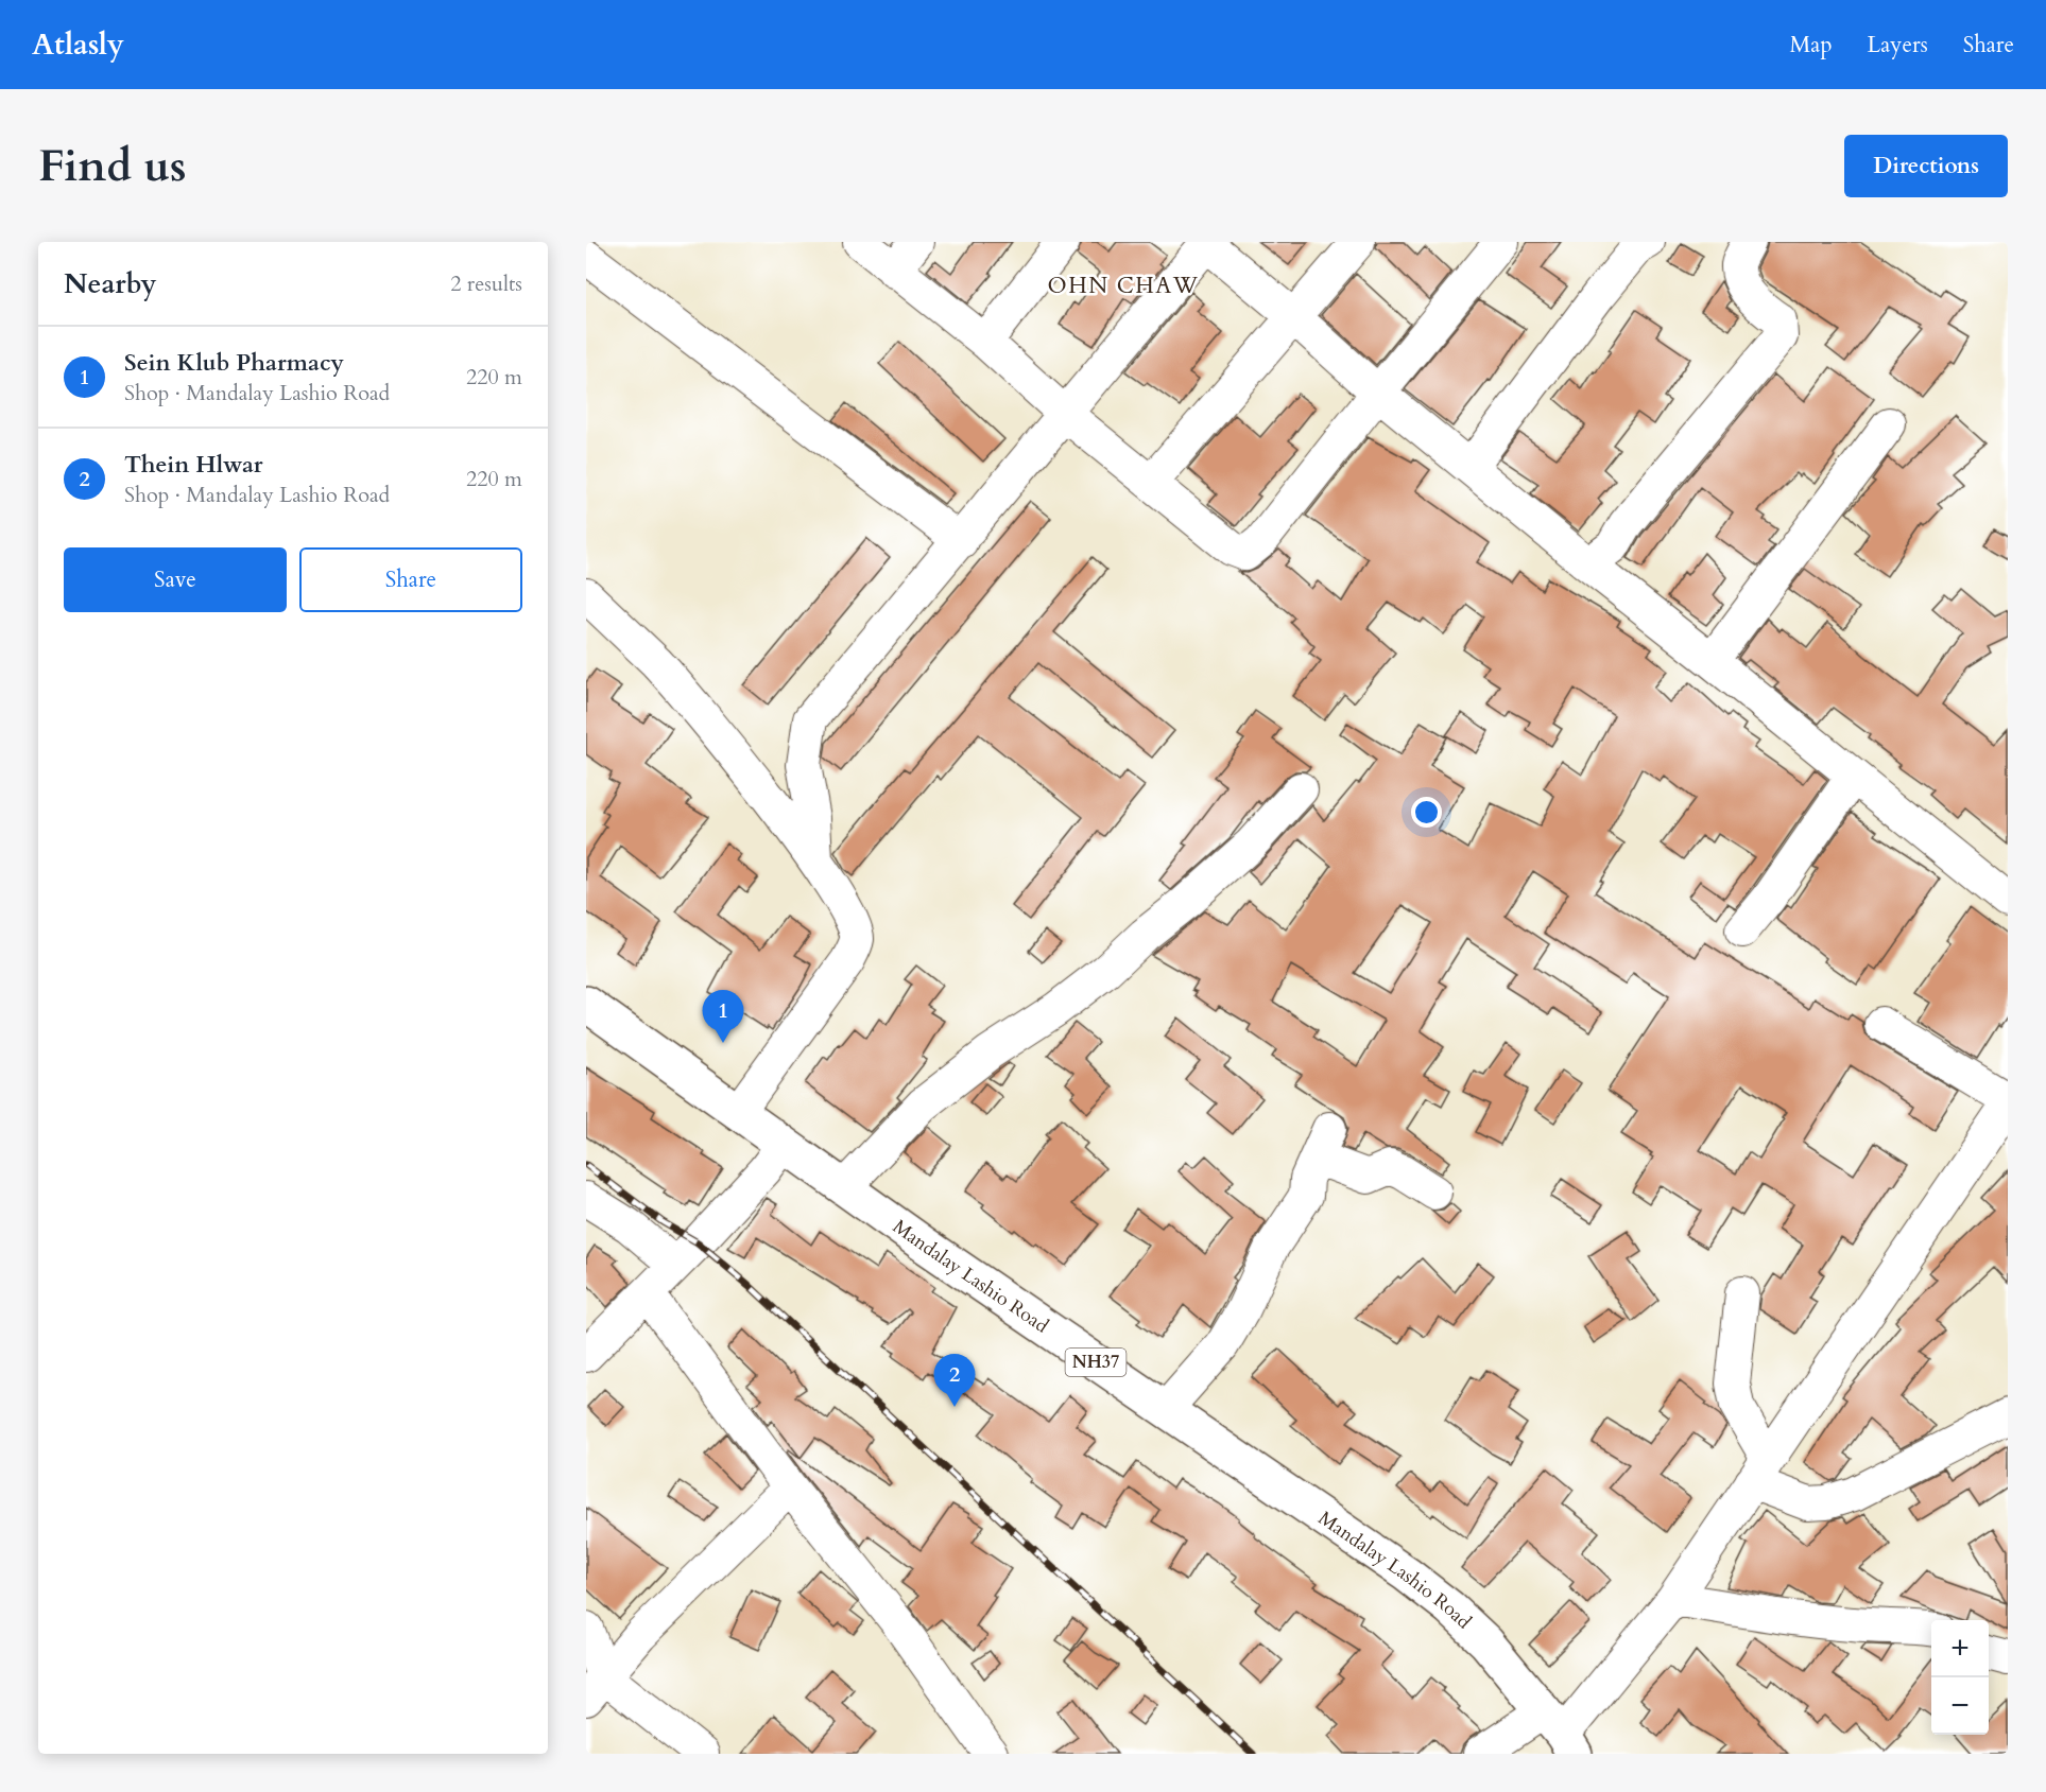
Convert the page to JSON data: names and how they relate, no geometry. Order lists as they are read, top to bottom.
{
  "streets": {
    "highway": ["Mandalay Lashio Road", "NH37"]
  },
  "districts": ["OHN CHAW"],
  "page": {
    "header": "Atlasly",
    "nav": ["Map", "Layers", "Share"],
    "buttons": [
      "Directions",
      ["Save", "Share"]
    ],
    "title": "Find us",
    "heading": ["Nearby", "2 results"],
    "list": [
      {
        "mark": "1",
        "name": "Sein Klub Pharmacy",
        "note": "Shop · Mandalay Lashio Road",
        "value": "220 m"
      },
      {
        "mark": "2",
        "name": "Thein Hlwar",
        "note": "Shop · Mandalay Lashio Road",
        "value": "220 m"
      }
    ],
    "pins": ["1", "2"],
    "map_buttons": ["+", "−"]
  }
}
